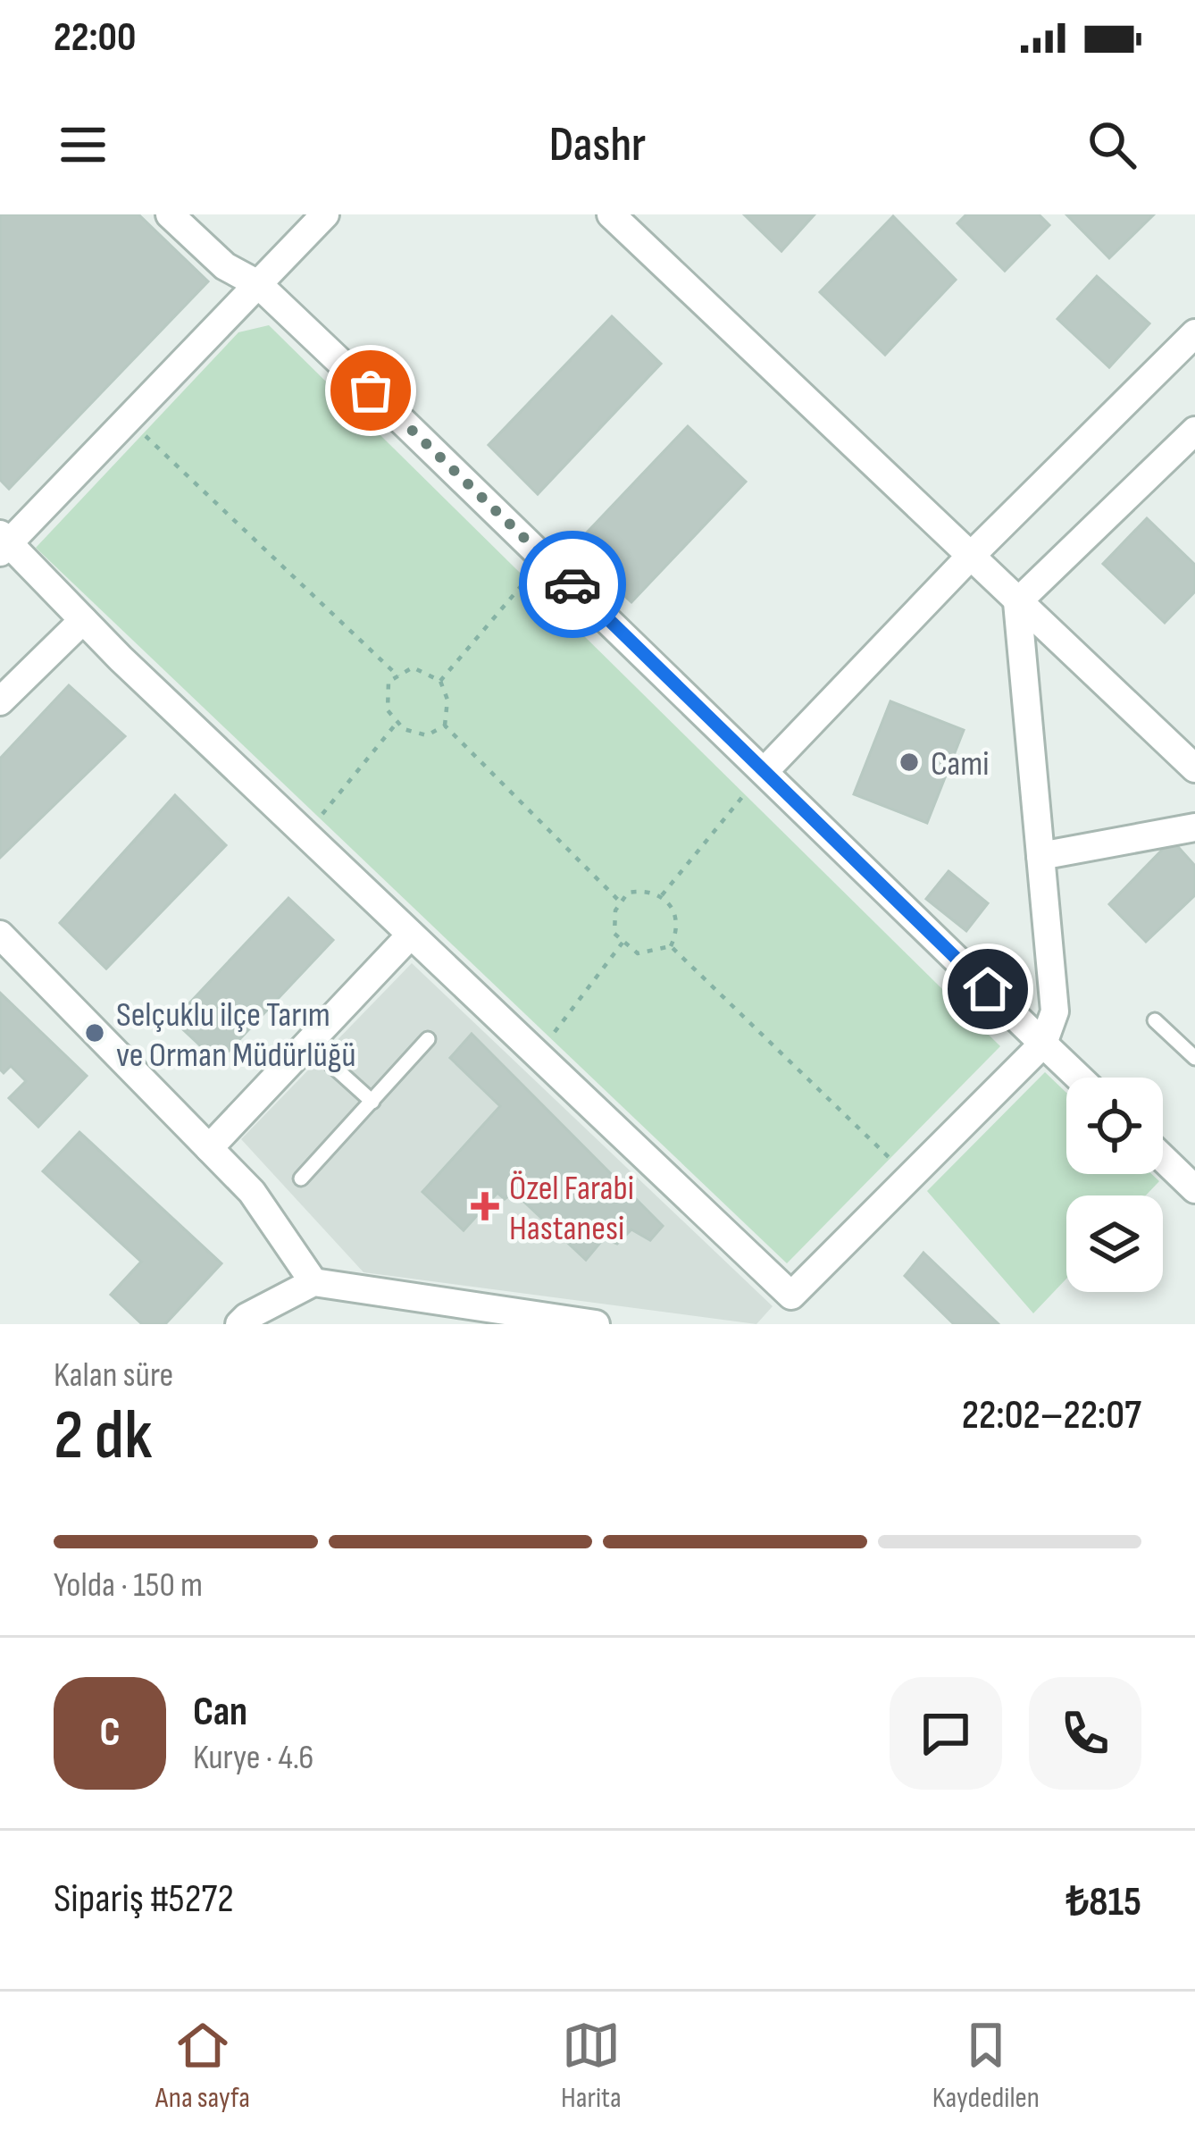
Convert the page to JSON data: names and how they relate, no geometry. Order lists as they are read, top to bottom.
{
  "places": {
    "other": ["Cami", "Selçuklu ilçe Tarım ve Orman Müdürlüğü"],
    "health": ["Özel Farabi Hastanesi"]
  },
  "page": {
    "status": "22:00",
    "header": "Dashr",
    "heading": ["2 dk", "Kalan süre", "22:02–22:07"],
    "panel": [
      "Can",
      "Kurye · 4.6",
      "Sipariş #5272",
      "₺815"
    ],
    "bar": "Yolda · 150 m",
    "round": "C",
    "tabs": ["Ana sayfa", "Harita", "Kaydedilen"]
  }
}
